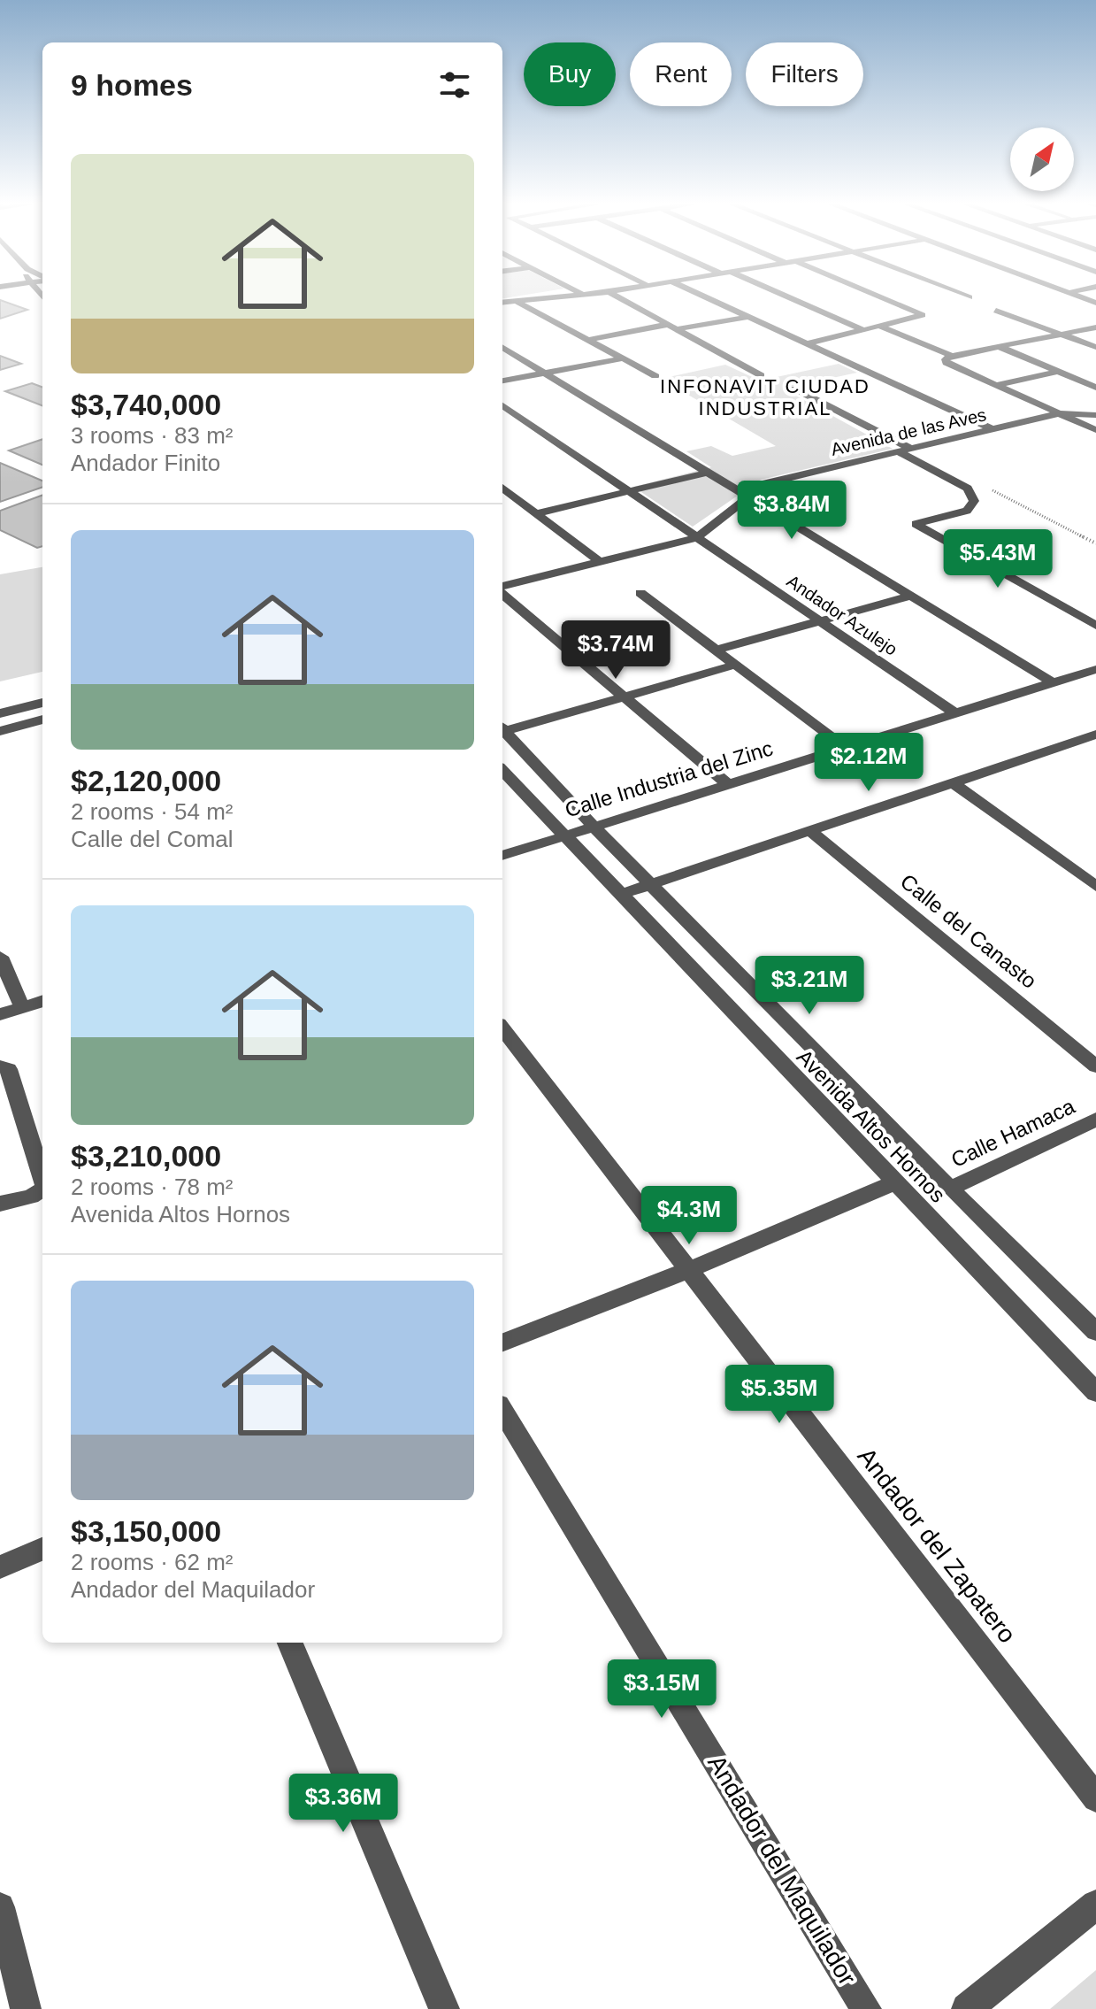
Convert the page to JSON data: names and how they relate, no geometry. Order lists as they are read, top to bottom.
{
  "streets": {
    "street": [
      "Avenida de las Aves",
      "Andador Azulejo",
      "Calle Industria del Zinc",
      "Calle del Canasto",
      "Avenida Altos Hornos",
      "Calle Hamaca",
      "Andador del Zapatero",
      "Andador del Maquilador"
    ]
  },
  "crossings": [
    ["Avenida de las Aves", "Andador Azulejo"],
    ["Andador Azulejo", "Calle Industria del Zinc"],
    ["Calle Industria del Zinc", "Avenida Altos Hornos"],
    ["Avenida Altos Hornos", "Calle Hamaca"]
  ],
  "districts": ["INFONAVIT CIUDAD INDUSTRIAL"],
  "north": "top right",
  "page": {
    "chip": ["Buy", "Rent", "Filters"],
    "heading": "9 homes",
    "list": [
      {
        "name": "$3,740,000",
        "note": "3 rooms · 83 m² · Andador Finito"
      },
      {
        "name": "$2,120,000",
        "note": "2 rooms · 54 m² · Calle del Comal"
      },
      {
        "name": "$3,210,000",
        "note": "2 rooms · 78 m² · Avenida Altos Hornos"
      },
      {
        "name": "$3,150,000",
        "note": "2 rooms · 62 m² · Andador del Maquilador"
      }
    ],
    "price": [
      "$3.84M",
      "$5.43M",
      "$3.74M",
      "$2.12M",
      "$3.21M",
      "$4.3M",
      "$5.35M",
      "$3.15M",
      "$3.36M"
    ]
  }
}
